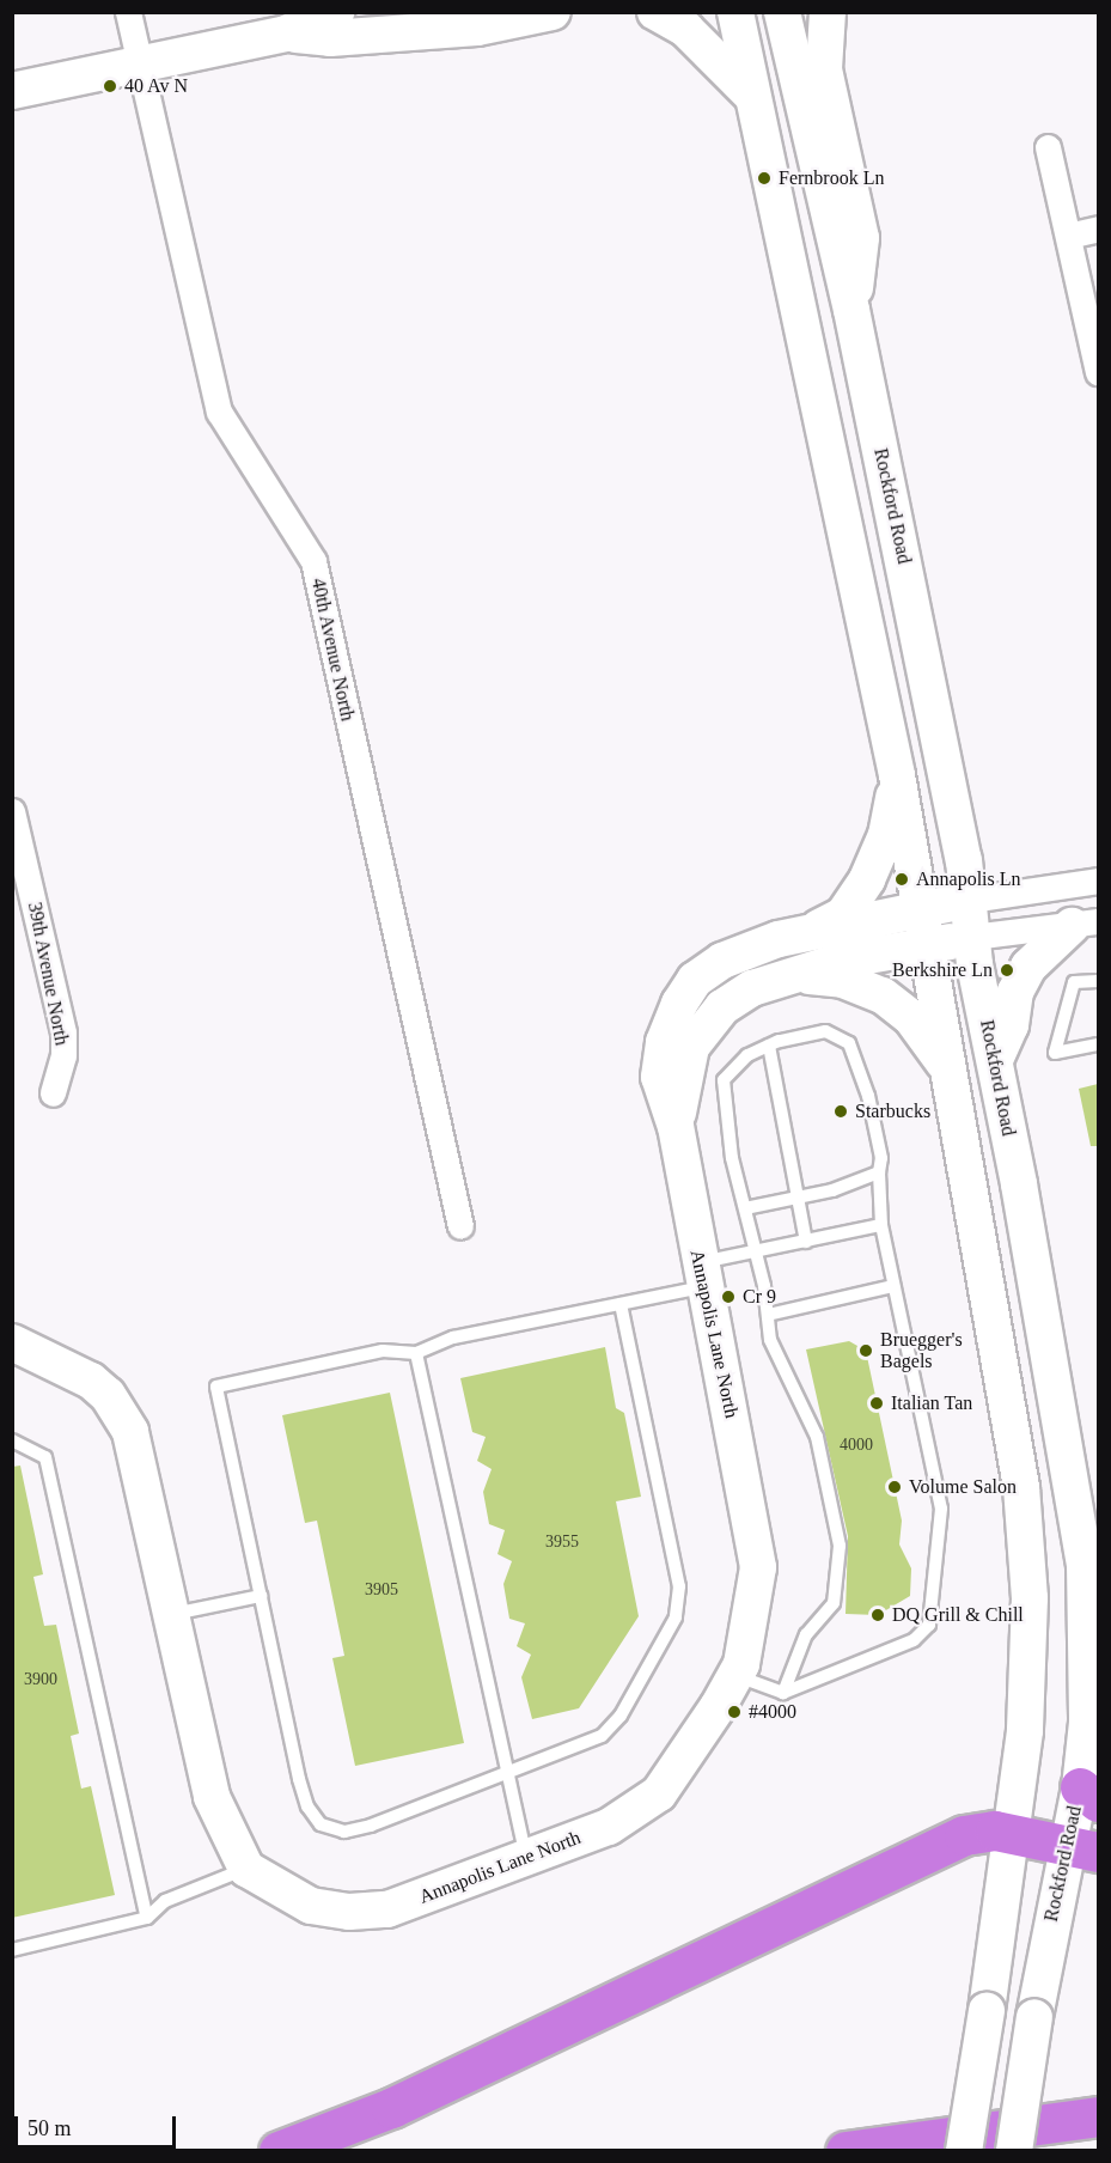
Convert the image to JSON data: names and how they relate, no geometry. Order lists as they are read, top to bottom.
{
  "streets": {
    "main road": ["Rockford Road", "Annapolis Lane North"],
    "street": ["40th Avenue North", "39th Avenue North"]
  },
  "crossings": [
    ["Rockford Road", "Annapolis Lane North"]
  ],
  "places": [
    "40 Av N",
    "Fernbrook Ln",
    "Annapolis Ln",
    "Berkshire Ln",
    "Starbucks",
    "Cr 9",
    "Bruegger's Bagels",
    "Italian Tan",
    "Volume Salon",
    "DQ Grill & Chill",
    "#4000"
  ],
  "house_numbers": [
    "4000",
    "3955",
    "3905",
    "3900"
  ],
  "scale_bar": "50 m"
}
